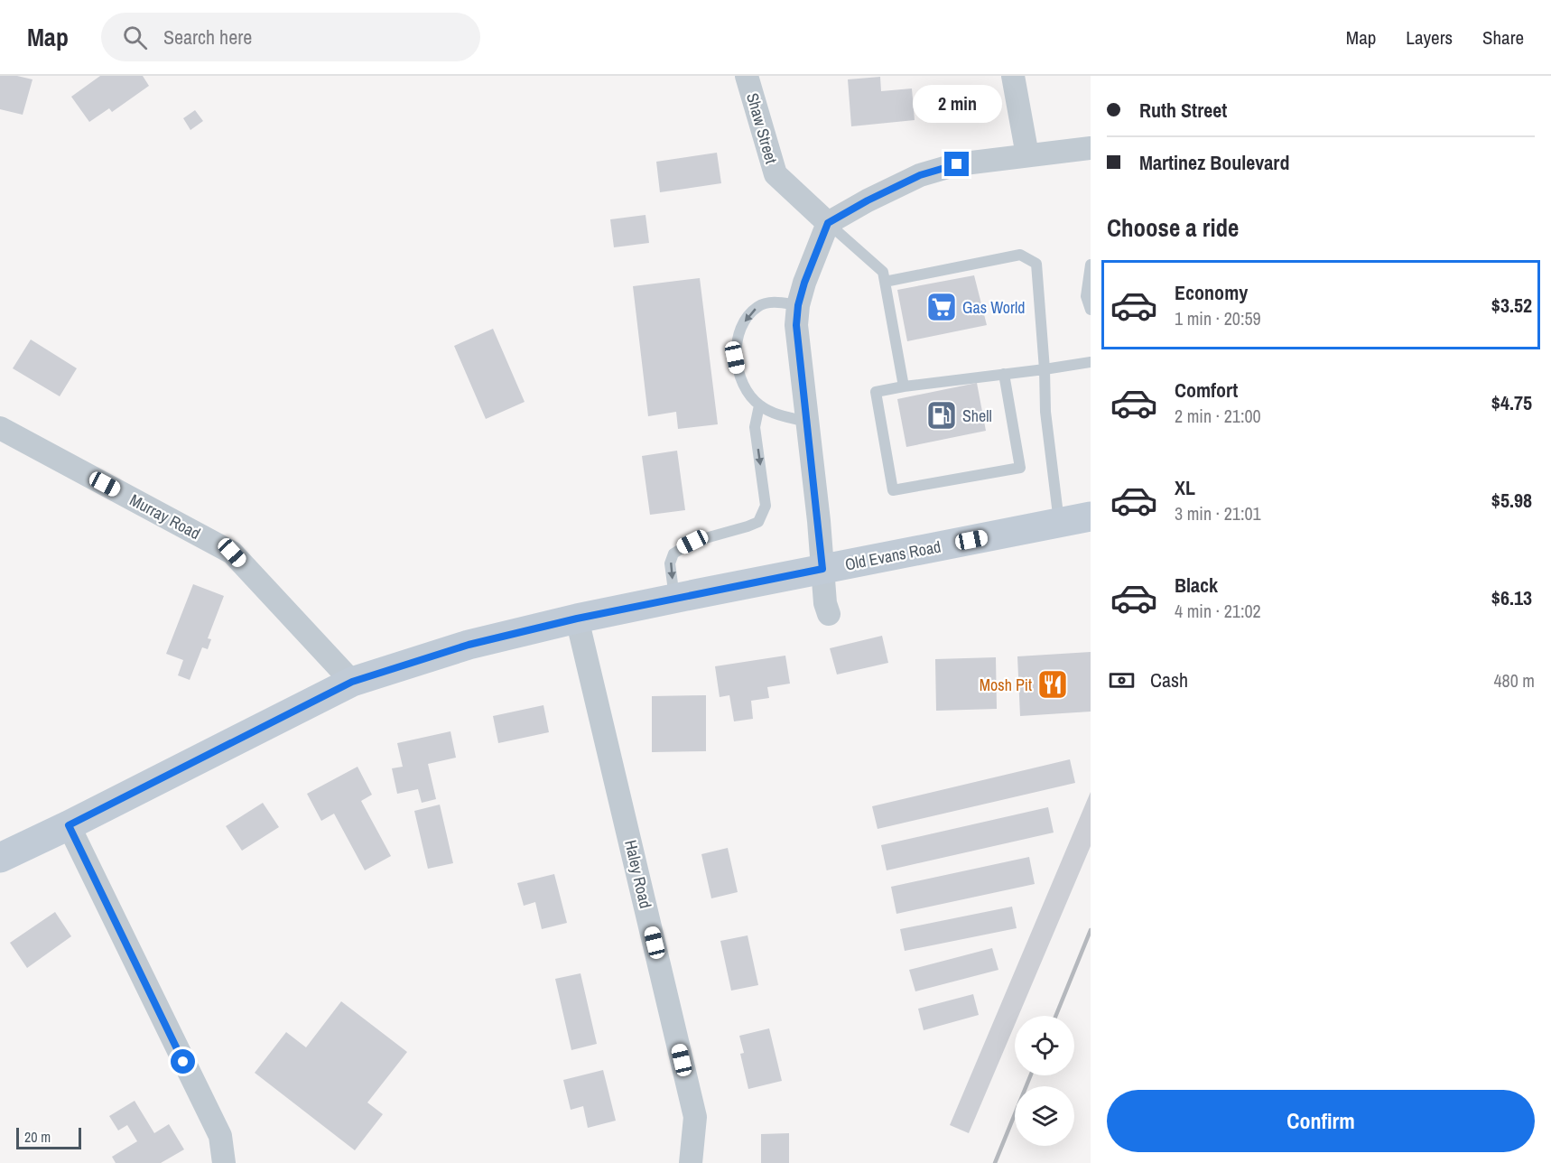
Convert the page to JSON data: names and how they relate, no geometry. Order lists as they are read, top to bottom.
{
  "streets": {
    "street": [
      "Shaw Street",
      "Murray Road",
      "Old Evans Road",
      "Haley Road"
    ]
  },
  "crossings": [
    ["Murray Road", "Old Evans Road"],
    ["Old Evans Road", "Haley Road"]
  ],
  "places": {
    "supermarket": ["Gas World"],
    "fuel station": ["Shell"],
    "restaurant": ["Mosh Pit"]
  },
  "scale_bar": "20 m",
  "page": {
    "header": "Map",
    "search": "Search here",
    "nav": ["Map", "Layers", "Share"],
    "banner": ["Ruth Street", "Martinez Boulevard"],
    "bubble": "2 min",
    "heading": "Choose a ride",
    "list": [
      {
        "name": "Economy",
        "note": "1 min · 20:59",
        "value": "$3.52"
      },
      {
        "name": "Comfort",
        "note": "2 min · 21:00",
        "value": "$4.75"
      },
      {
        "name": "XL",
        "note": "3 min · 21:01",
        "value": "$5.98"
      },
      {
        "name": "Black",
        "note": "4 min · 21:02",
        "value": "$6.13"
      }
    ],
    "pay": ["Cash", "480 m"],
    "buttons": "Confirm",
    "scale": "20 m"
  }
}
